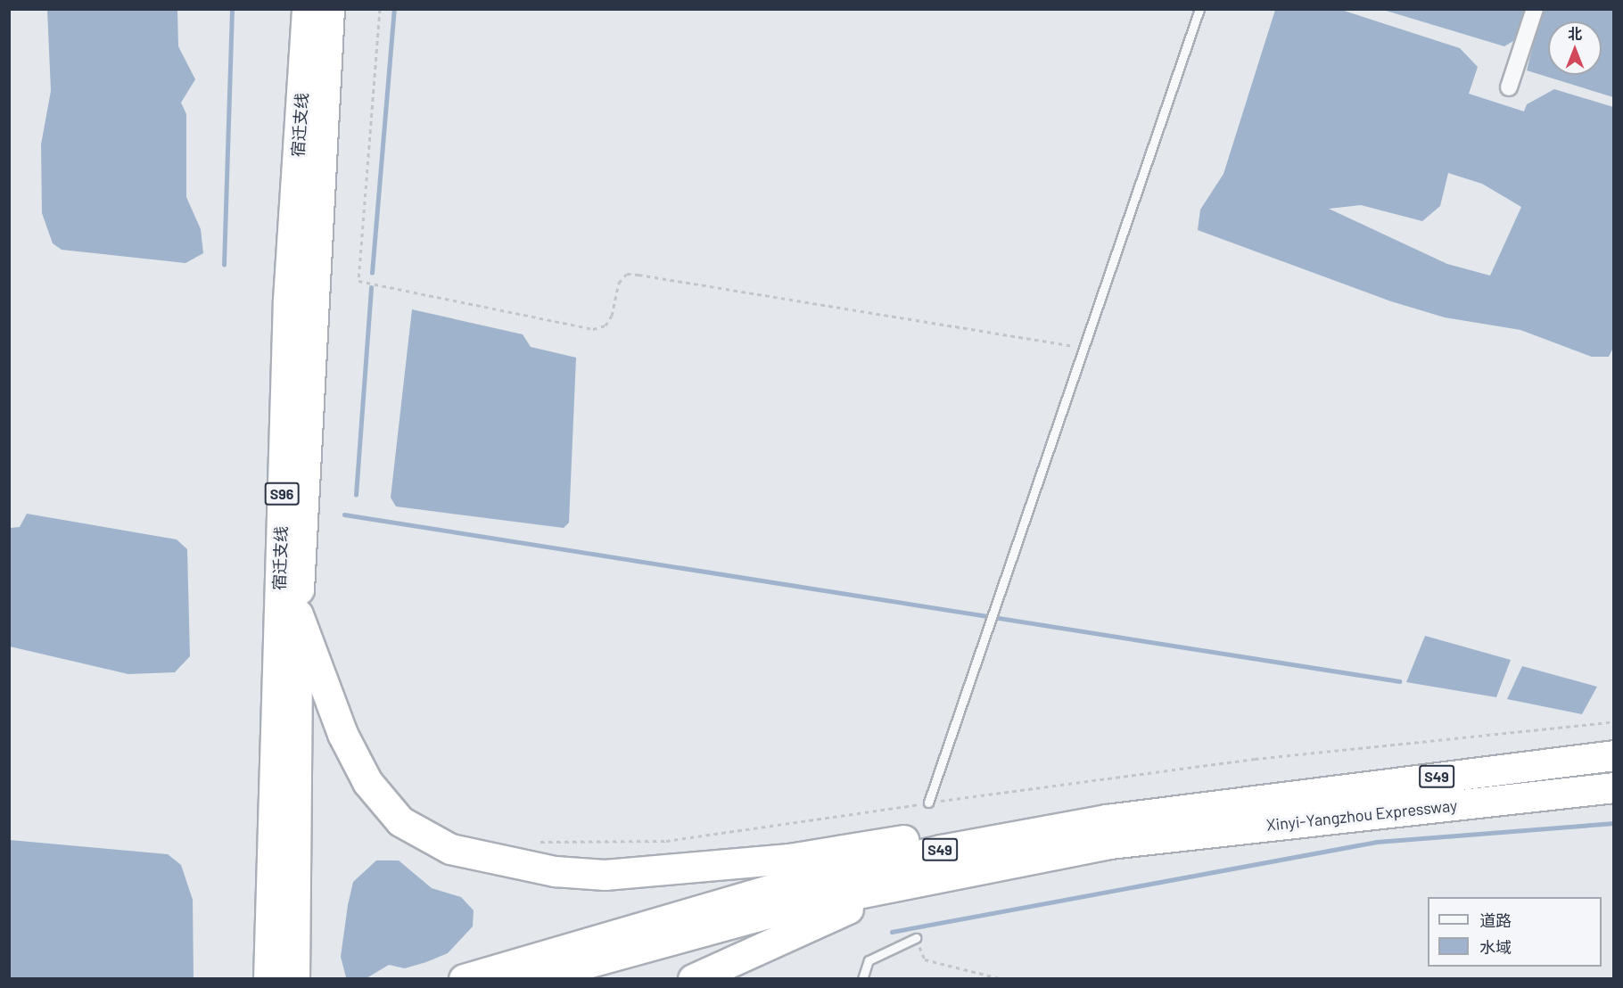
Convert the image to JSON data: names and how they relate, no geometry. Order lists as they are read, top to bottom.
{
  "streets": {
    "highway": [
      "宿迁支线",
      "S96",
      "S49",
      "Xinyi-Yangzhou Expressway"
    ]
  },
  "crossings": [
    ["S49", "Xinyi-Yangzhou Expressway"]
  ],
  "legend": ["道路", "水域"],
  "north": "top"
}
